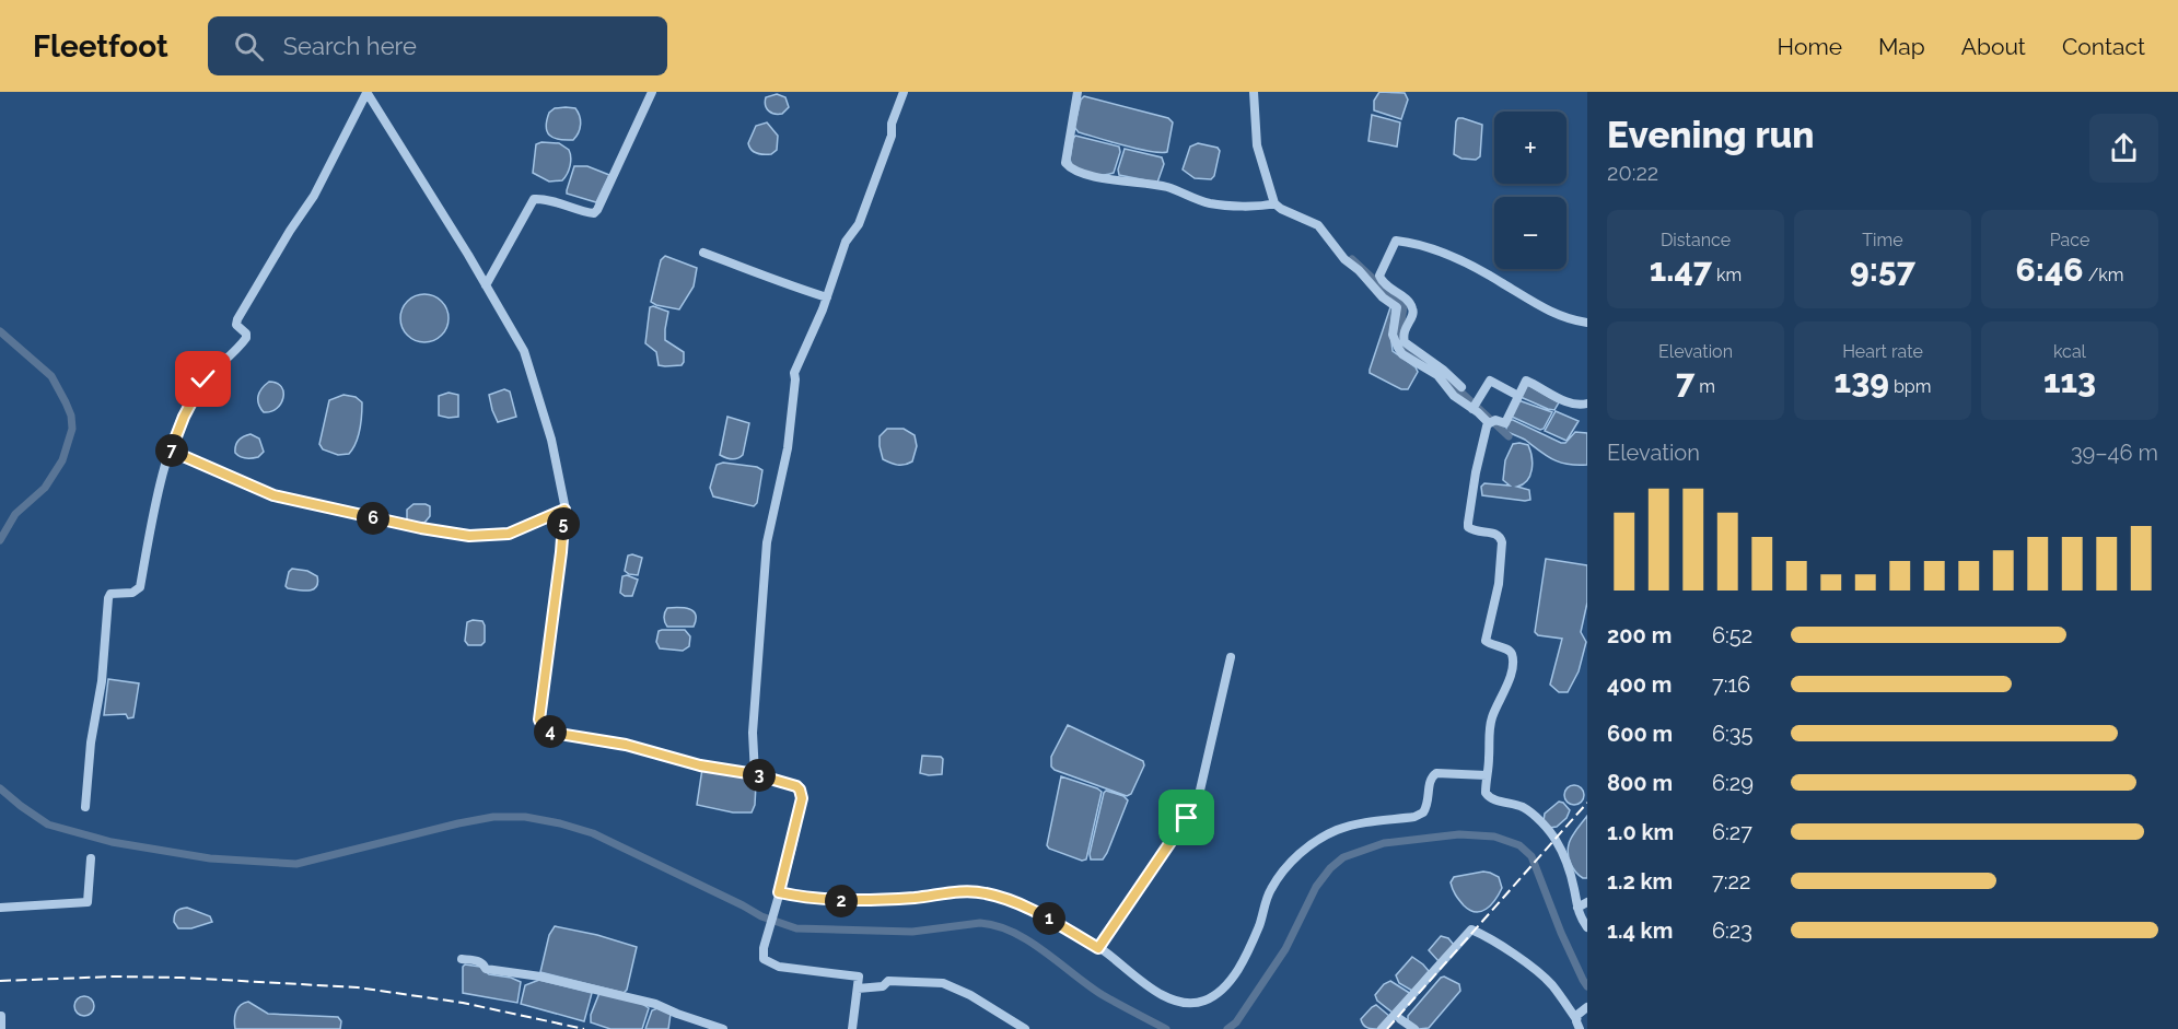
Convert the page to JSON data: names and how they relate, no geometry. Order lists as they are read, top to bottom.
{
  "page": {
    "header": "Fleetfoot",
    "search": "Search here",
    "nav": [
      "Home",
      "Map",
      "About",
      "Contact"
    ],
    "heading": ["Evening run", "20:22"],
    "map_buttons": ["+", "−"],
    "stats": [
      ["Distance", "1.47 km"],
      ["Time", "9:57"],
      ["Pace", "6:46 /km"],
      ["Elevation", "7 m"],
      ["Heart rate", "139 bpm"],
      ["kcal", "113"]
    ],
    "chart": ["Elevation", "39–46 m"],
    "pins": [
      "7",
      "6",
      "5",
      "4",
      "3",
      "2",
      "1"
    ],
    "list": [
      {
        "name": "200 m",
        "note": "6:52"
      },
      {
        "name": "400 m",
        "note": "7:16"
      },
      {
        "name": "600 m",
        "note": "6:35"
      },
      {
        "name": "800 m",
        "note": "6:29"
      },
      {
        "name": "1.0 km",
        "note": "6:27"
      },
      {
        "name": "1.2 km",
        "note": "7:22"
      },
      {
        "name": "1.4 km",
        "note": "6:23"
      }
    ]
  }
}
